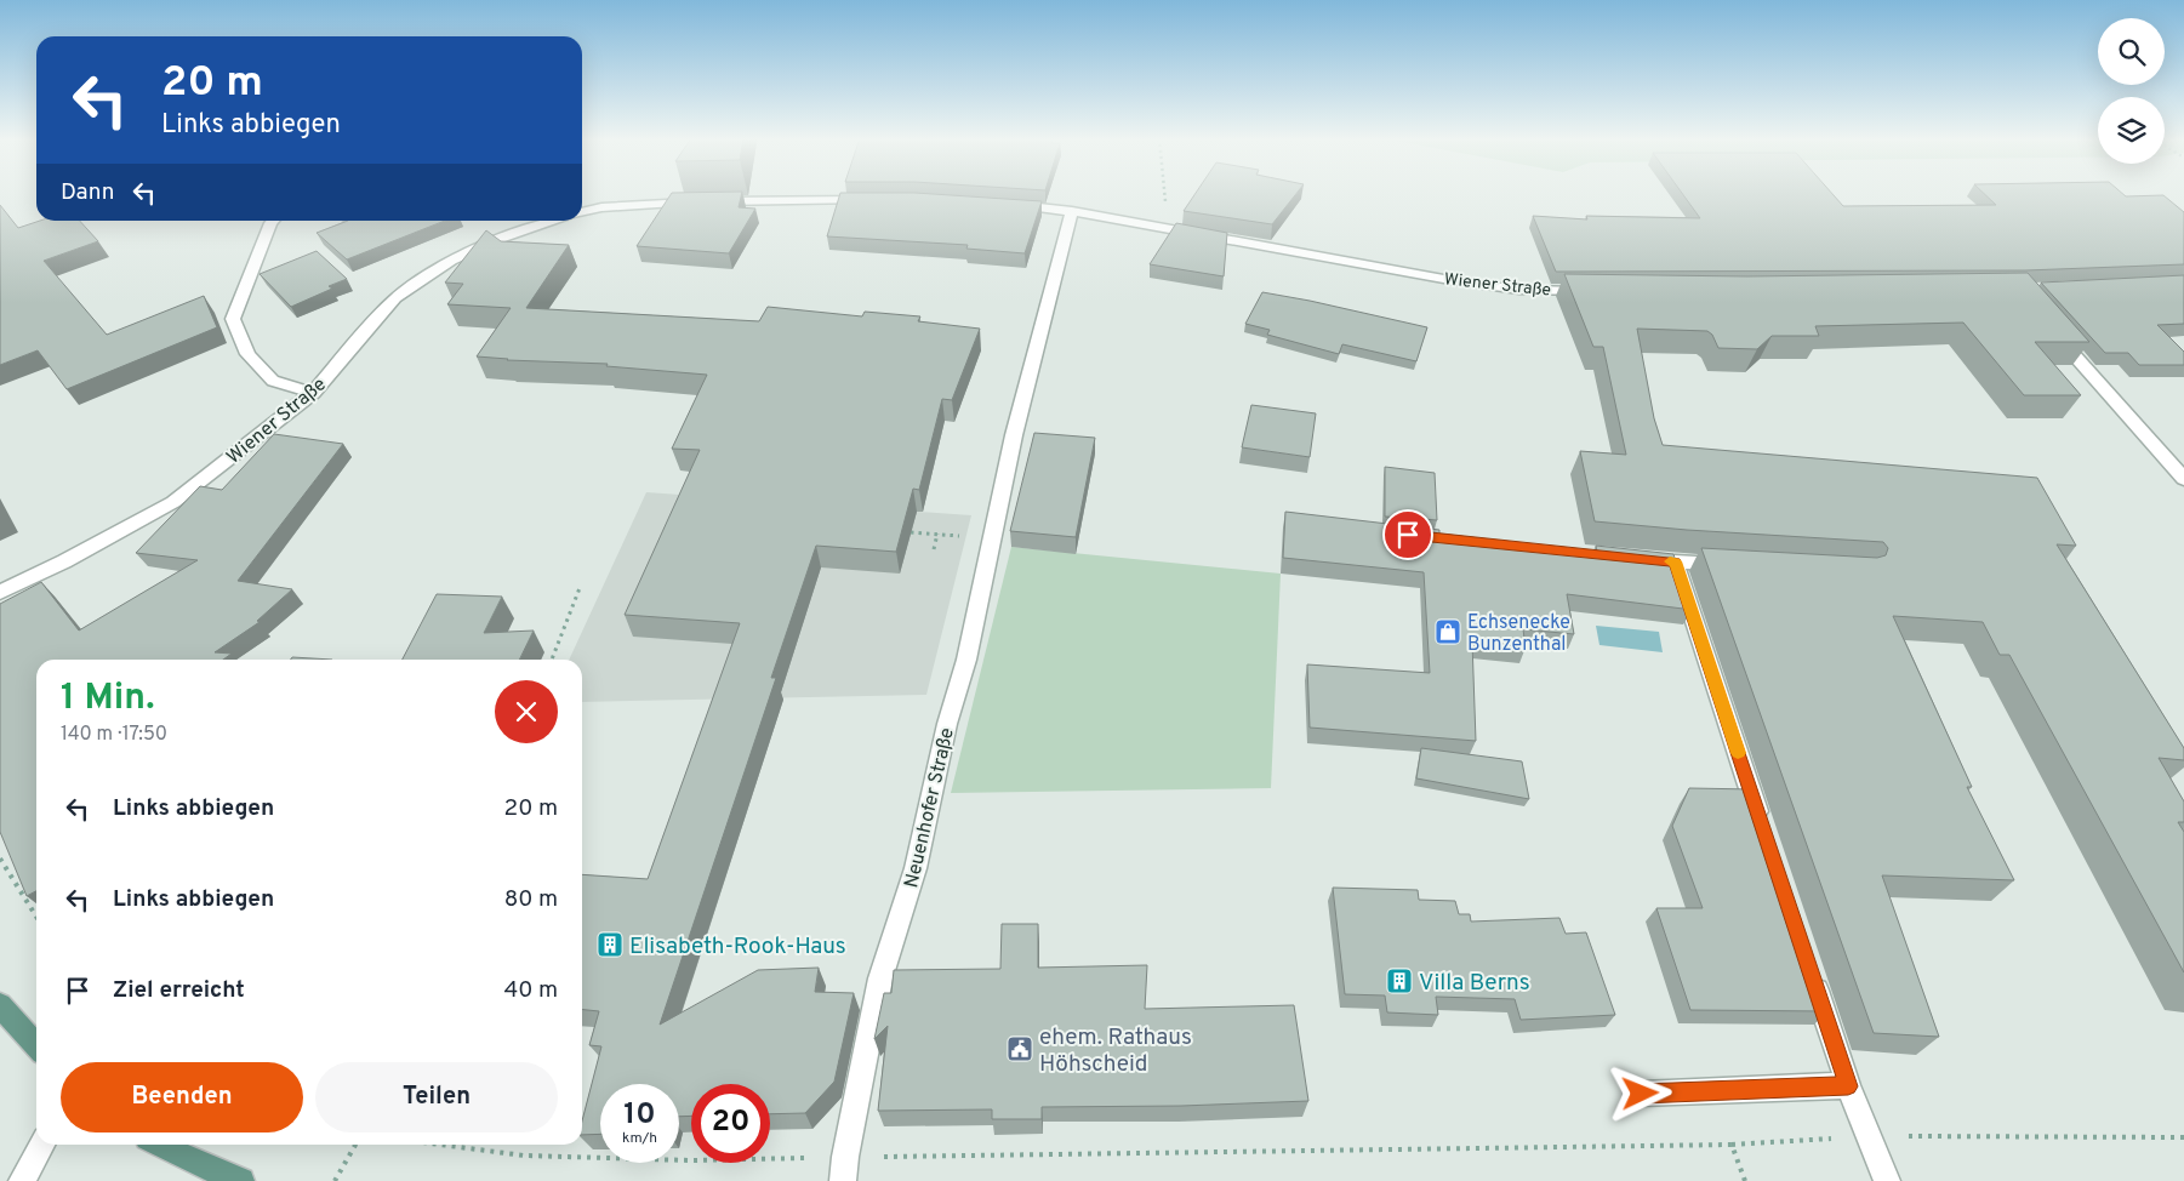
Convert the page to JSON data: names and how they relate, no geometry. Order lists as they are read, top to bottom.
{
  "streets": {
    "street": ["Wiener Straße", "Neuenhofer Straße"]
  },
  "crossings": [
    ["Wiener Straße", "Neuenhofer Straße"]
  ],
  "places": {
    "shop": ["Echsenecke Bunzenthal"],
    "building": ["Elisabeth-Rook-Haus", "Villa Berns"],
    "public building": ["ehem. Rathaus Höhscheid"]
  },
  "page": {
    "turn": ["20 m", "Links abbiegen"],
    "then": "Dann",
    "heading": ["1 Min.", "140 m · 17:50"],
    "list": [
      {
        "name": "Links abbiegen",
        "value": "20 m"
      },
      {
        "name": "Links abbiegen",
        "value": "80 m"
      },
      {
        "name": "Ziel erreicht",
        "value": "40 m"
      }
    ],
    "buttons": ["Beenden", "Teilen"],
    "speed": "10 km/h",
    "limit": "20"
  }
}
